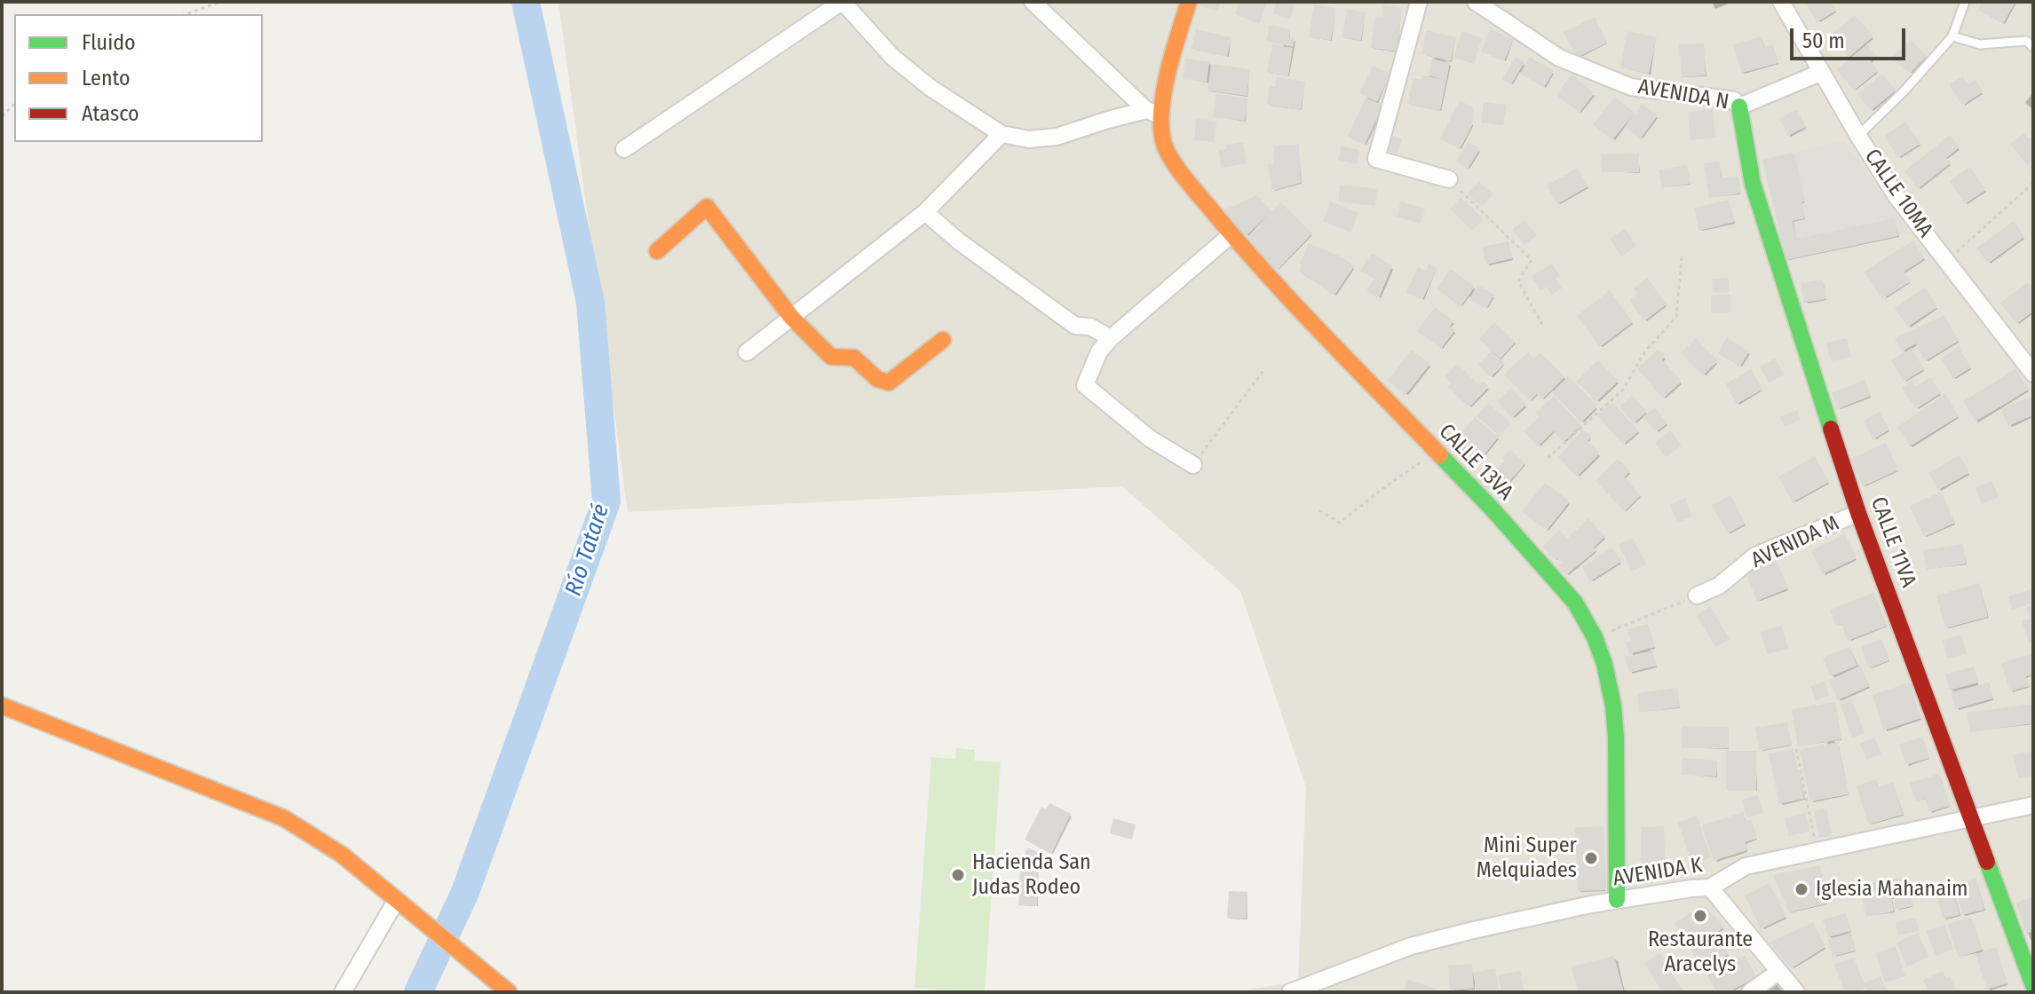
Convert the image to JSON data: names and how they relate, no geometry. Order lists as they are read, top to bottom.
{
  "streets": {
    "street": [
      "AVENIDA N",
      "CALLE 10MA",
      "CALLE 13VA",
      "AVENIDA M",
      "CALLE 11VA",
      "AVENIDA K"
    ]
  },
  "crossings": [
    ["AVENIDA N", "CALLE 10MA"],
    ["AVENIDA N", "CALLE 11VA"],
    ["CALLE 13VA", "AVENIDA K"],
    ["AVENIDA M", "CALLE 11VA"],
    ["CALLE 11VA", "AVENIDA K"]
  ],
  "water": ["Río Tataré"],
  "places": [
    "Mini Super Melquiades",
    "Hacienda San Judas Rodeo",
    "Iglesia Mahanaim",
    "Restaurante Aracelys"
  ],
  "legend": ["Fluido", "Lento", "Atasco"],
  "scale_bar": "50 m"
}
